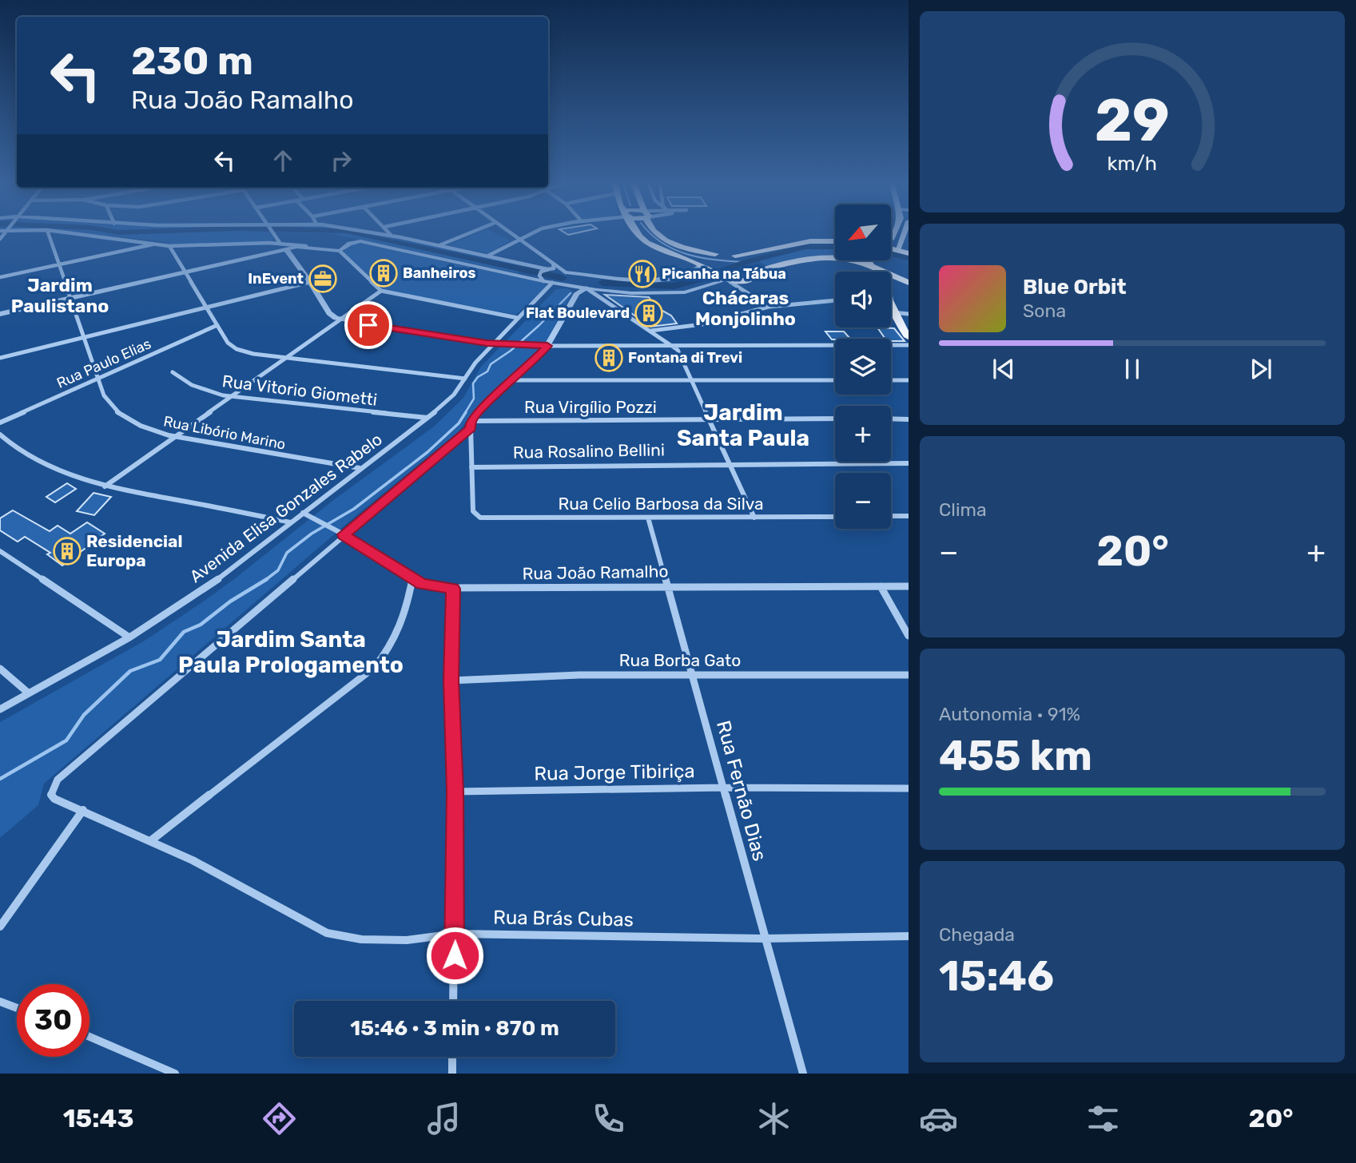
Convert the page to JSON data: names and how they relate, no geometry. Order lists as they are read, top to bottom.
{
  "streets": {
    "street": [
      "Rua Paulo Elias",
      "Rua Vitorio Giometti",
      "Rua Virgílio Pozzi",
      "Rua Libório Marino",
      "Rua Rosalino Bellini",
      "Rua Celio Barbosa da Silva",
      "Avenida Elisa Gonzales Rabelo",
      "Rua João Ramalho",
      "Rua Borba Gato",
      "Rua Jorge Tibiriça",
      "Rua Fernão Dias",
      "Rua Brás Cubas"
    ]
  },
  "crossings": [
    ["Rua Paulo Elias", "Rua Libório Marino"],
    ["Rua Vitorio Giometti", "Avenida Elisa Gonzales Rabelo"],
    ["Rua Libório Marino", "Avenida Elisa Gonzales Rabelo"],
    ["Rua Rosalino Bellini", "Rua Celio Barbosa da Silva"],
    ["Rua Celio Barbosa da Silva", "Rua Fernão Dias"],
    ["Avenida Elisa Gonzales Rabelo", "Rua João Ramalho"],
    ["Rua João Ramalho", "Rua Fernão Dias"],
    ["Rua João Ramalho", "Rua Brás Cubas"],
    ["Rua Borba Gato", "Rua Fernão Dias"],
    ["Rua Jorge Tibiriça", "Rua Fernão Dias"],
    ["Rua Fernão Dias", "Rua Brás Cubas"]
  ],
  "districts": [
    "Jardim Paulistano",
    "Chácaras Monjolinho",
    "Jardim Santa Paula",
    "Jardim Santa Paula Prologamento"
  ],
  "places": {
    "building": [
      "Banheiros",
      "Flat Boulevard",
      "Fontana di Trevi",
      "Residencial Europa"
    ],
    "restaurant": ["Picanha na Tábua"],
    "office": ["InEvent"]
  },
  "north": "bottom left",
  "page": {
    "turn": ["230 m", "Rua João Ramalho"],
    "map_buttons": ["+", "−"],
    "song": ["Blue Orbit", "Sona"],
    "tile": [
      "Clima",
      ["Autonomia · 91%", "455 km"],
      ["Chegada", "15:46"]
    ],
    "heat": ["−", "20°", "+"],
    "limit": "30",
    "trip": "15:46 · 3 min · 870 m",
    "tabs": ["15:43", "20°"],
    "gauge": ["29", "km/h"]
  }
}
